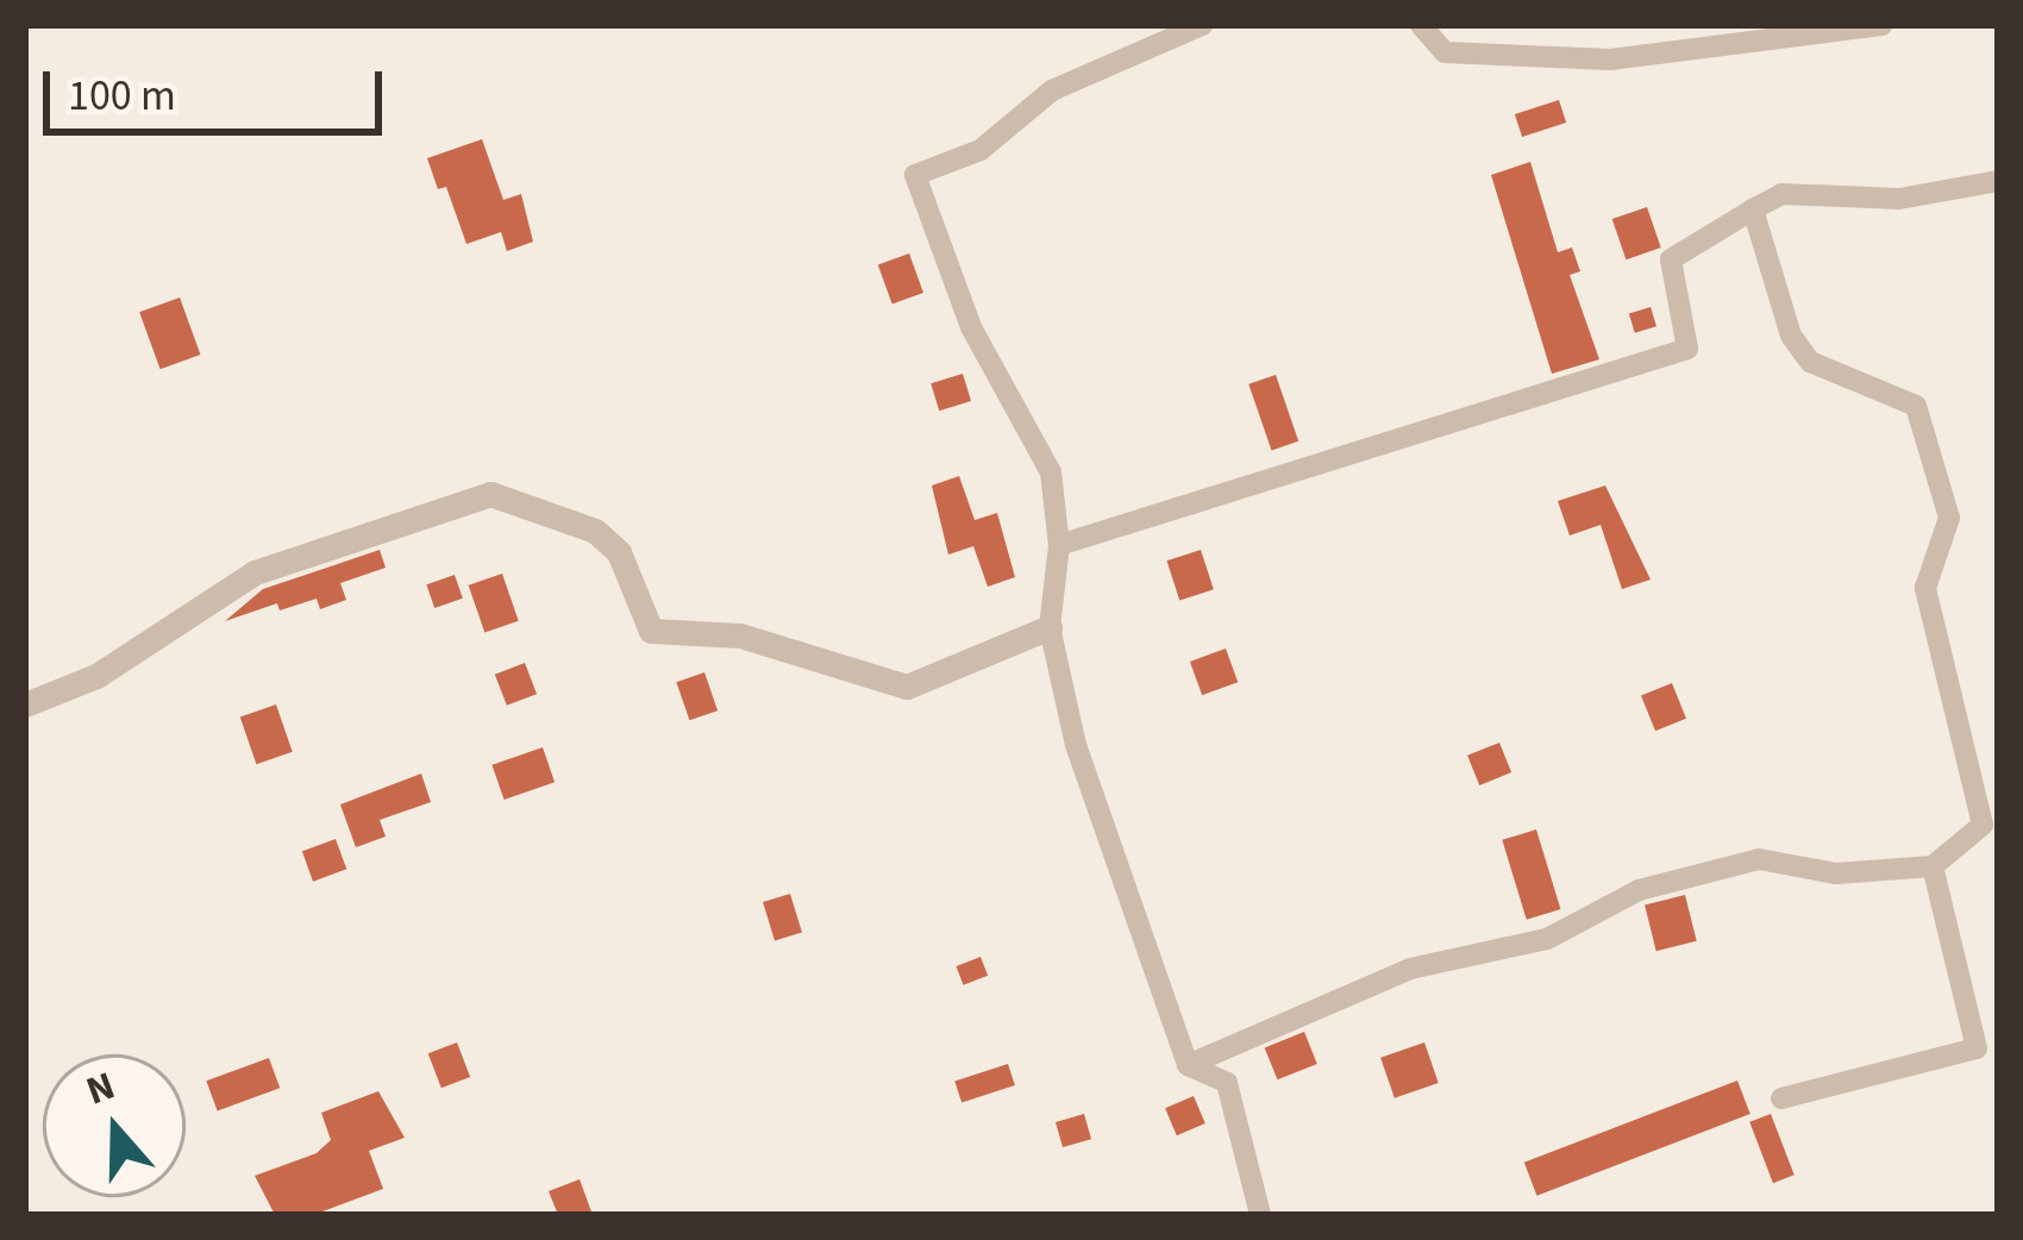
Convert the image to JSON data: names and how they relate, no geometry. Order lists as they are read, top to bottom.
{
  "scale_bar": "100 m",
  "north": "top"
}
